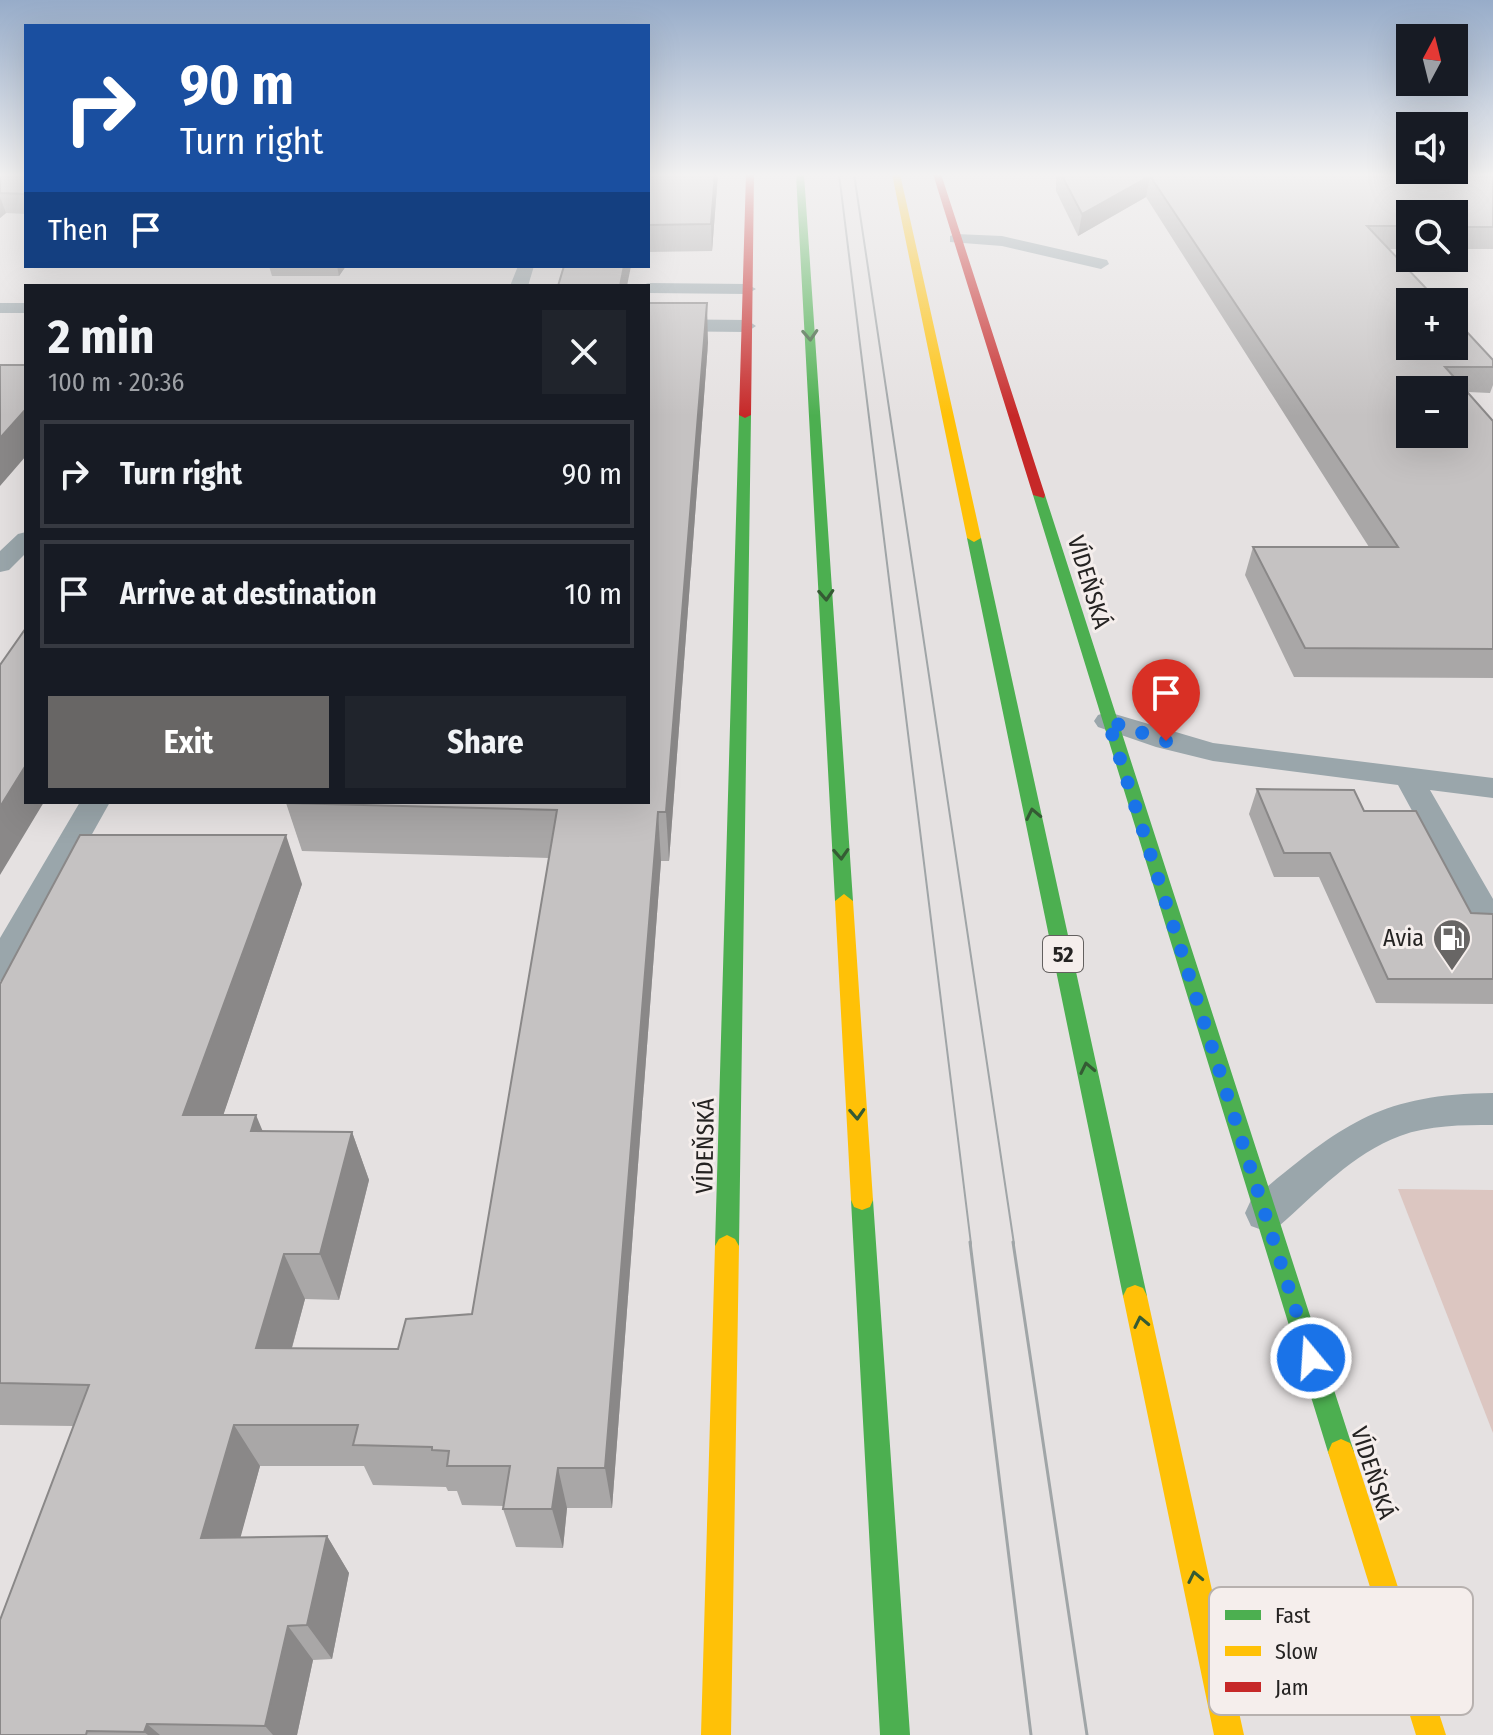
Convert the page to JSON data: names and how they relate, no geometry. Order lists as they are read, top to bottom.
{
  "streets": {
    "main road": ["VÍDEŇSKÁ", "52"]
  },
  "places": {
    "fuel station": ["Avia"]
  },
  "legend": ["Fast", "Slow", "Jam"],
  "north": "top",
  "page": {
    "map_buttons": ["+", "−"],
    "turn": ["90 m", "Turn right"],
    "then": "Then",
    "heading": ["2 min", "100 m · 20:36"],
    "list": [
      {
        "name": "Turn right",
        "value": "90 m"
      },
      {
        "name": "Arrive at destination",
        "value": "10 m"
      }
    ],
    "buttons": ["Exit", "Share"]
  }
}
